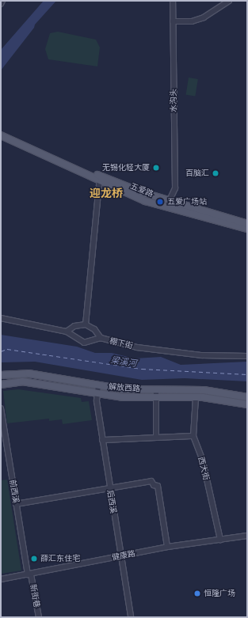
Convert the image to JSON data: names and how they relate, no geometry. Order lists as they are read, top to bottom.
{
  "streets": {
    "main road": ["五爱路", "解放西路"],
    "street": [
      "水沟头",
      "棚下街",
      "西大街",
      "前西溪",
      "后西溪",
      "健康路",
      "新街巷"
    ]
  },
  "crossings": [
    ["水沟头", "五爱路"],
    ["解放西路", "西大街"],
    ["解放西路", "后西溪"],
    ["西大街", "健康路"],
    ["前西溪", "健康路"],
    ["前西溪", "新街巷"],
    ["后西溪", "健康路"],
    ["健康路", "新街巷"]
  ],
  "districts": ["迎龙桥"],
  "water": ["梁溪河"],
  "places": [
    "无锡化轻大厦",
    "百脑汇",
    "五爱广场站",
    "薛汇东住宅",
    "恒隆广场"
  ]
}
